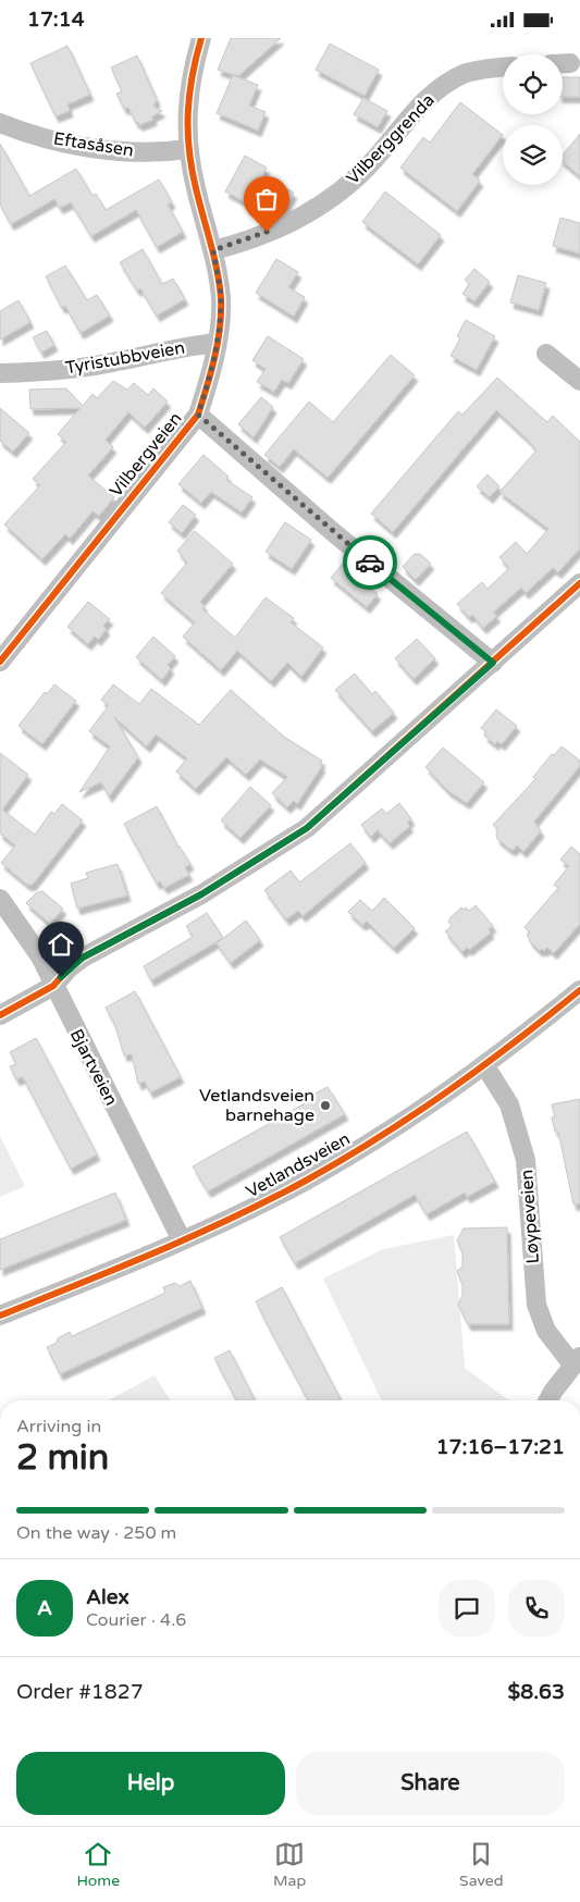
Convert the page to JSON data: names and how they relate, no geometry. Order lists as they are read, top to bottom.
{
  "streets": {
    "street": [
      "Vilberggrenda",
      "Eftasåsen",
      "Tyristubbveien",
      "Vilbergveien",
      "Bjartveien",
      "Vetlandsveien",
      "Løypeveien"
    ]
  },
  "crossings": [
    ["Vilberggrenda", "Vilbergveien"],
    ["Eftasåsen", "Vilbergveien"],
    ["Tyristubbveien", "Vilbergveien"],
    ["Bjartveien", "Vetlandsveien"],
    ["Vetlandsveien", "Løypeveien"]
  ],
  "places": ["Vetlandsveien barnehage"],
  "page": {
    "status": "17:14",
    "heading": ["2 min", "Arriving in", "17:16–17:21"],
    "panel": [
      "Alex",
      "Courier · 4.6",
      "Order #1827",
      "$8.63"
    ],
    "bar": "On the way · 250 m",
    "round": "A",
    "buttons": ["Help", "Share"],
    "tabs": ["Home", "Map", "Saved"]
  }
}
